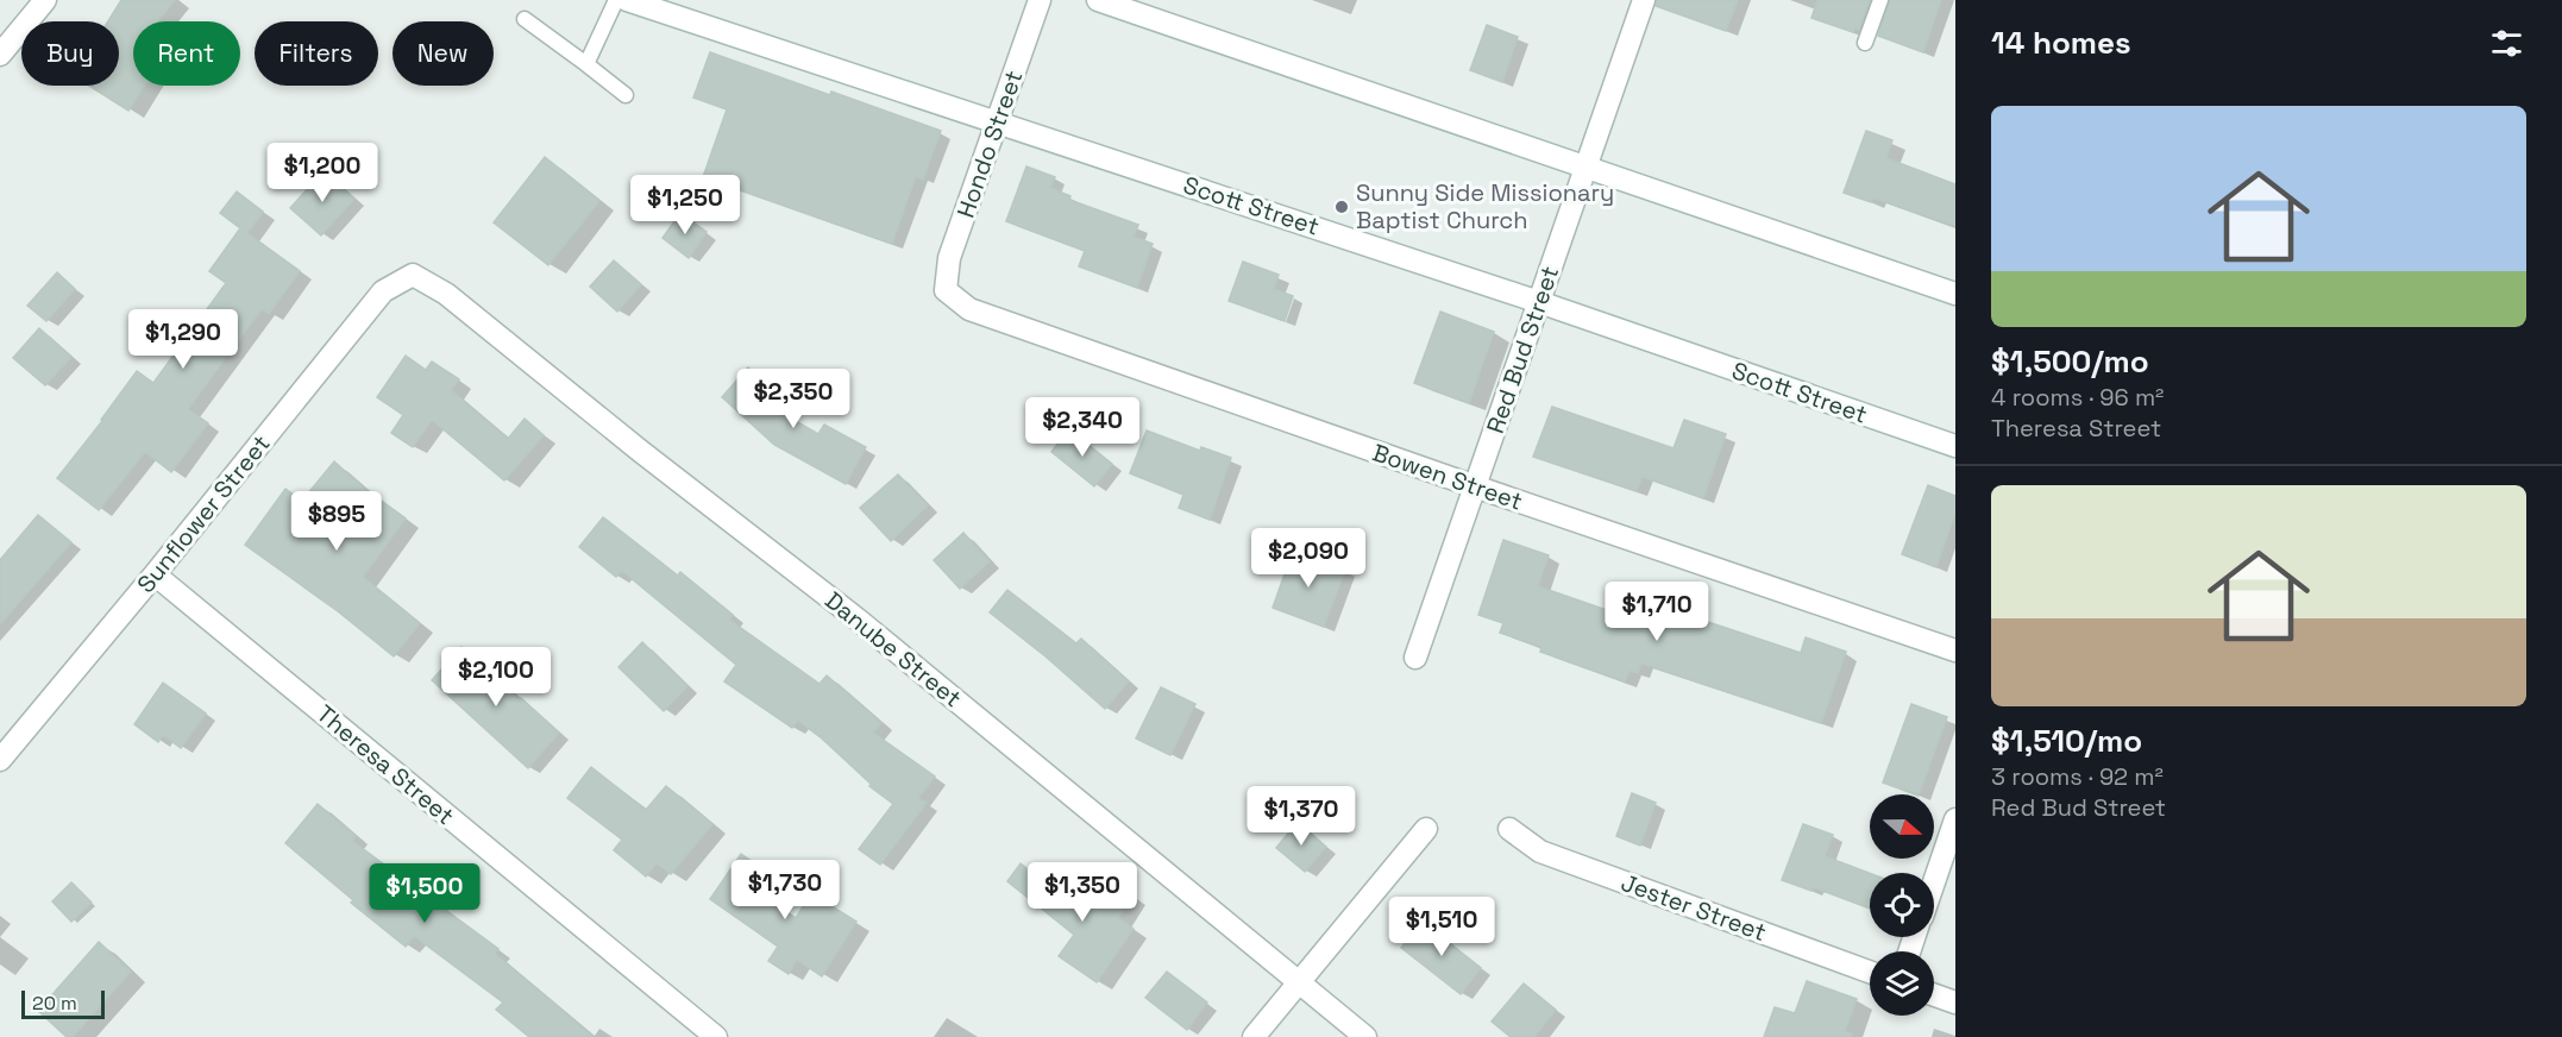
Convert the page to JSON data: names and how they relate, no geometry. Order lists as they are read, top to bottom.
{
  "streets": {
    "street": [
      "Hondo Street",
      "Scott Street",
      "Red Bud Street",
      "Bowen Street",
      "Sunflower Street",
      "Danube Street",
      "Theresa Street",
      "Jester Street"
    ]
  },
  "crossings": [
    ["Hondo Street", "Scott Street"],
    ["Hondo Street", "Bowen Street"],
    ["Scott Street", "Red Bud Street"],
    ["Red Bud Street", "Bowen Street"],
    ["Sunflower Street", "Danube Street"],
    ["Sunflower Street", "Theresa Street"]
  ],
  "places": ["Sunny Side Missionary Baptist Church"],
  "scale_bar": "20 m",
  "north": "right",
  "page": {
    "heading": "14 homes",
    "chip": [
      "Buy",
      "Rent",
      "Filters",
      "New"
    ],
    "list": [
      {
        "name": "$1,500/mo",
        "note": "4 rooms · 96 m² · Theresa Street"
      },
      {
        "name": "$1,510/mo",
        "note": "3 rooms · 92 m² · Red Bud Street"
      }
    ],
    "price": [
      "$1,200",
      "$1,250",
      "$1,290",
      "$2,350",
      "$2,340",
      "$895",
      "$2,090",
      "$1,710",
      "$2,100",
      "$1,370",
      "$1,730",
      "$1,350",
      "$1,500",
      "$1,510"
    ],
    "scale": "20 m"
  }
}
